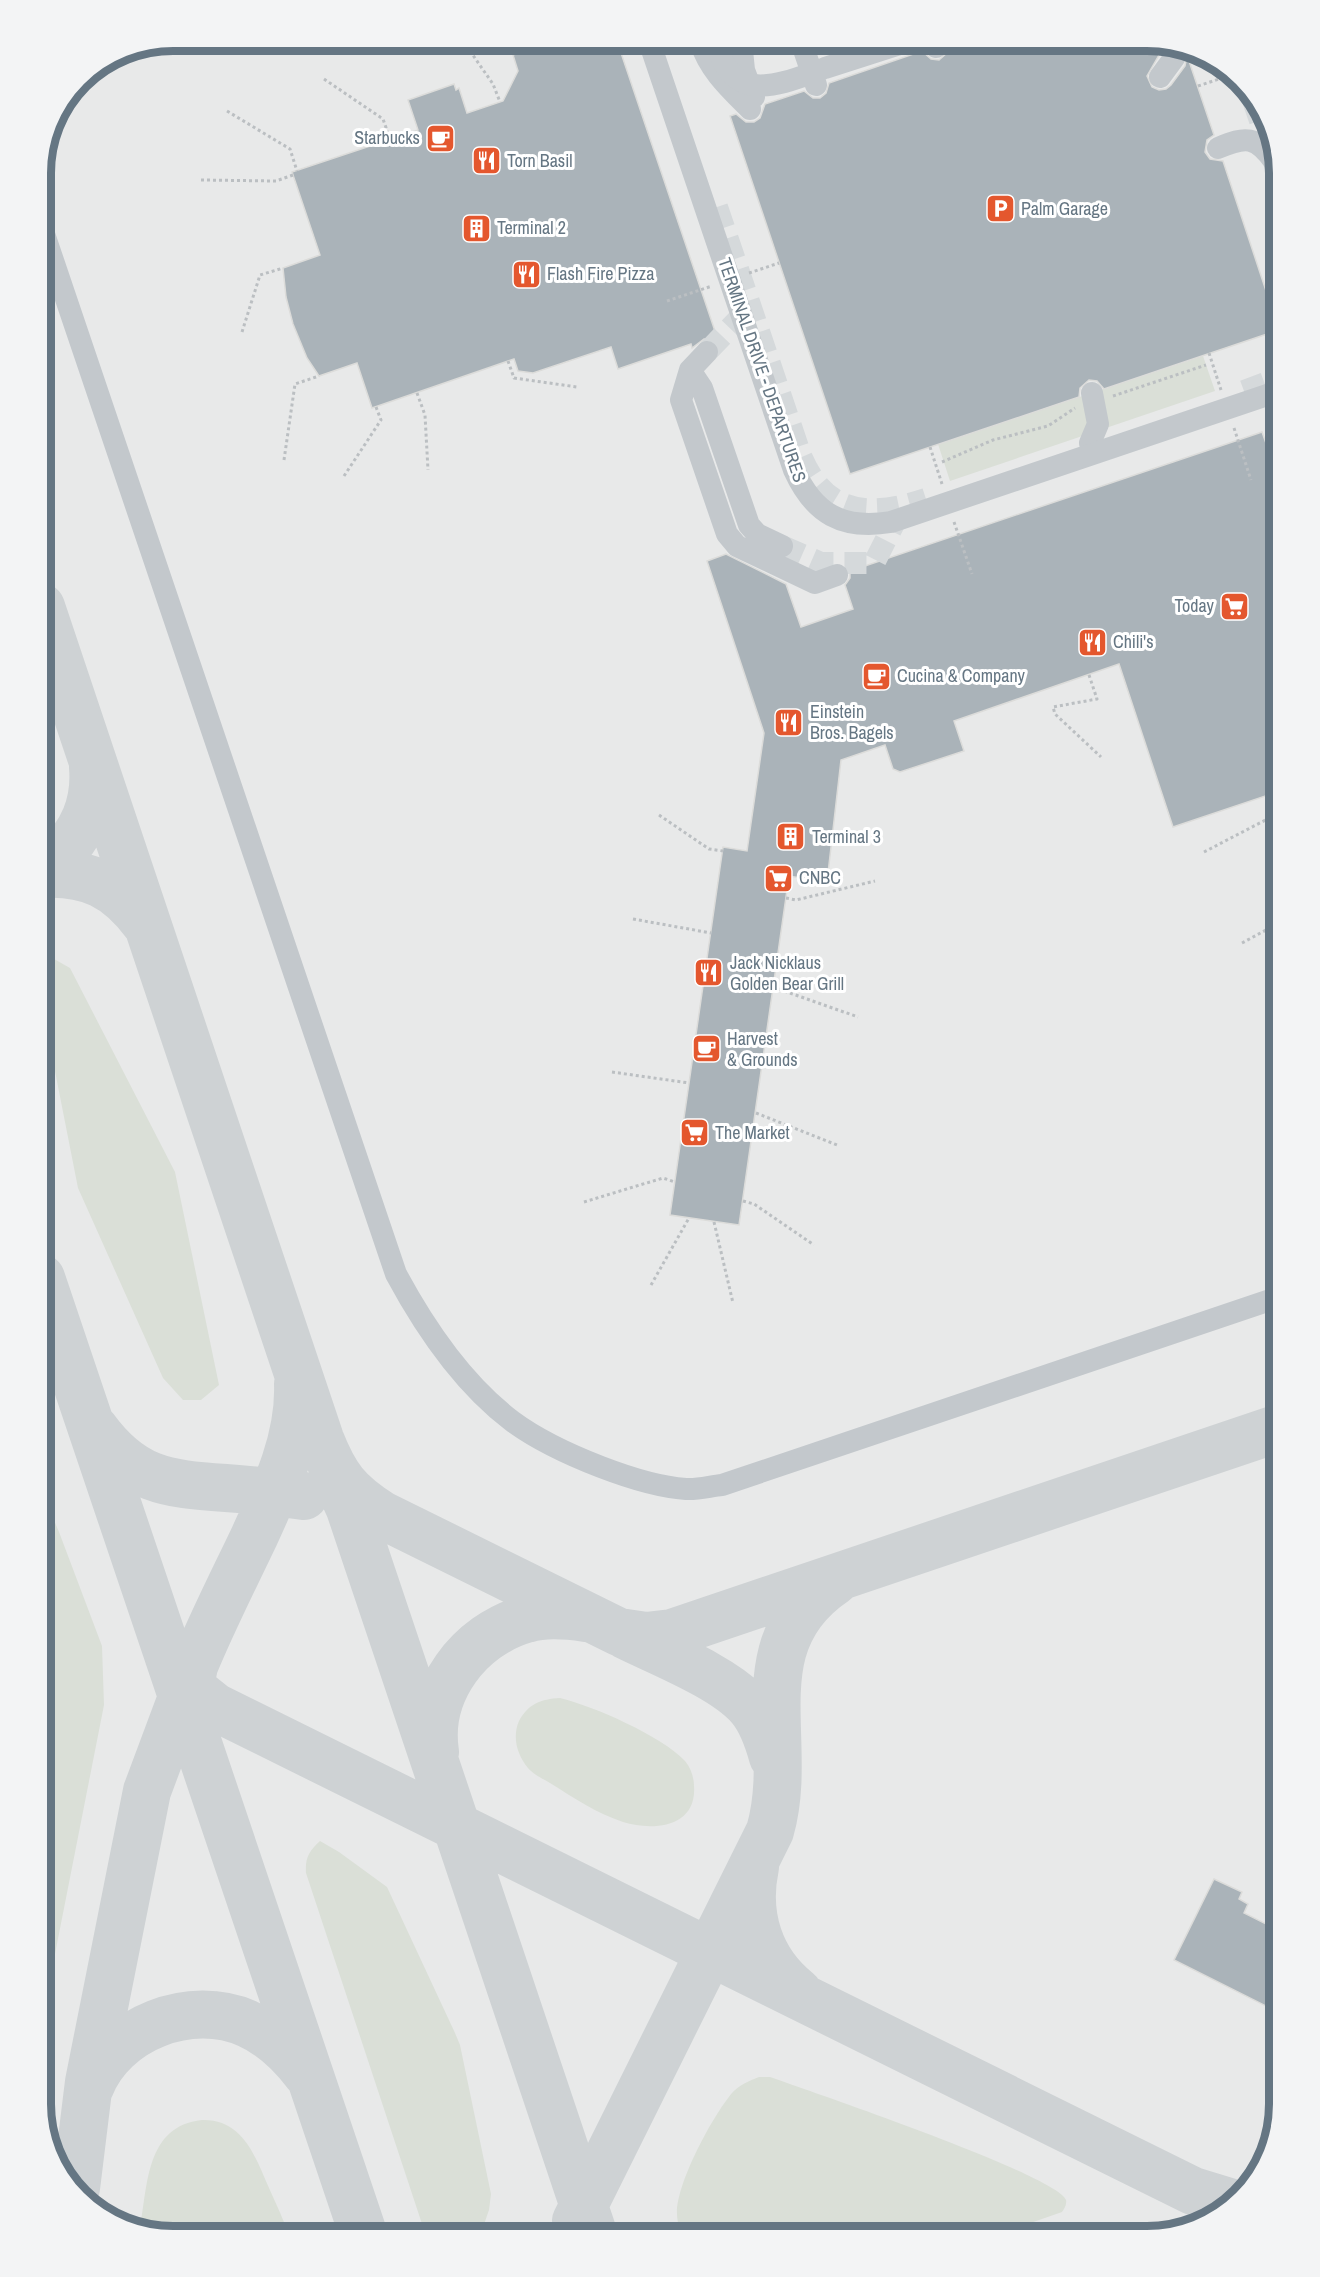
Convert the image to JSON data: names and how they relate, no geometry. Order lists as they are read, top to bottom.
{
  "streets": {
    "street": ["TERMINAL DRIVE - DEPARTURES"]
  },
  "places": {
    "cafe": ["Starbucks", "Cucina & Company", "Harvest & Grounds"],
    "restaurant": [
      "Torn Basil",
      "Flash Fire Pizza",
      "Chili's",
      "Einstein Bros. Bagels",
      "Jack Nicklaus Golden Bear Grill"
    ],
    "parking": ["Palm Garage"],
    "building": ["Terminal 2", "Terminal 3"],
    "supermarket": ["Today", "CNBC", "The Market"]
  }
}
